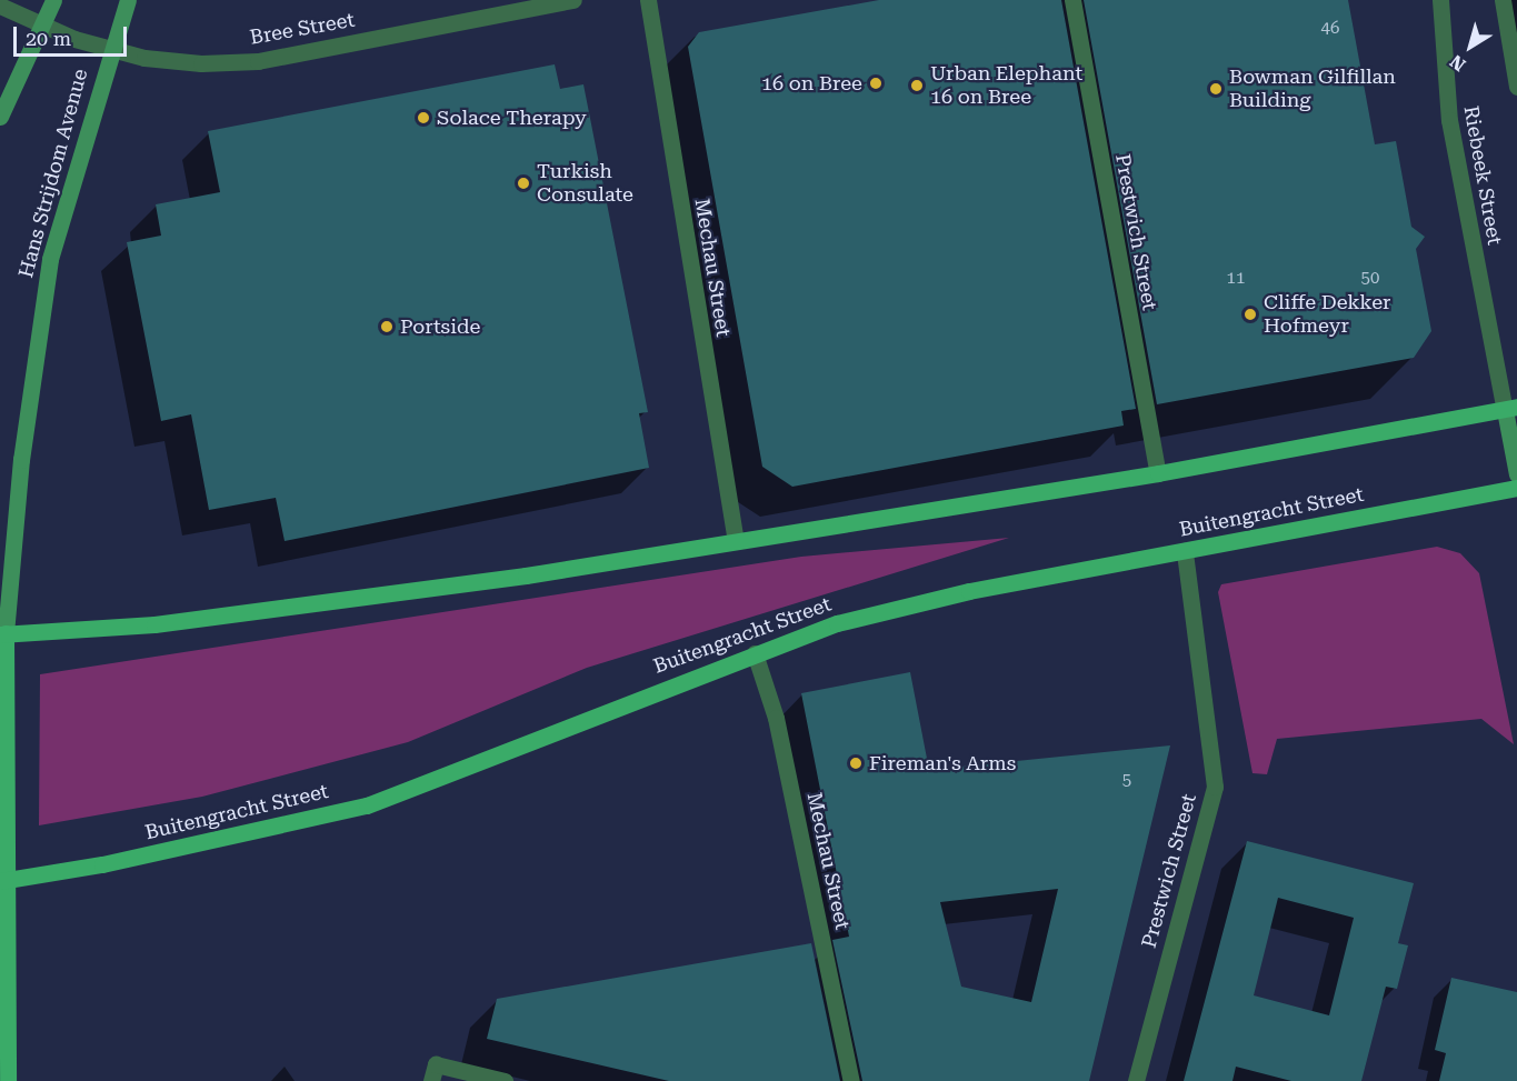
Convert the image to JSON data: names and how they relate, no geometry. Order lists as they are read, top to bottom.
{
  "streets": {
    "main road": ["Hans Strijdom Avenue", "Riebeek Street", "Buitengracht Street"],
    "street": ["Bree Street", "Prestwich Street", "Mechau Street"]
  },
  "crossings": [
    ["Bree Street", "Hans Strijdom Avenue"],
    ["Hans Strijdom Avenue", "Buitengracht Street"],
    ["Prestwich Street", "Buitengracht Street"],
    ["Mechau Street", "Buitengracht Street"]
  ],
  "places": [
    "16 on Bree",
    "Urban Elephant 16 on Bree",
    "Bowman Gilfillan Building",
    "Solace Therapy",
    "Turkish Consulate",
    "Cliffe Dekker Hofmeyr",
    "Portside",
    "Fireman's Arms"
  ],
  "house_numbers": [
    "46",
    "11",
    "50",
    "5"
  ],
  "scale_bar": "20 m",
  "north": "bottom left"
}
